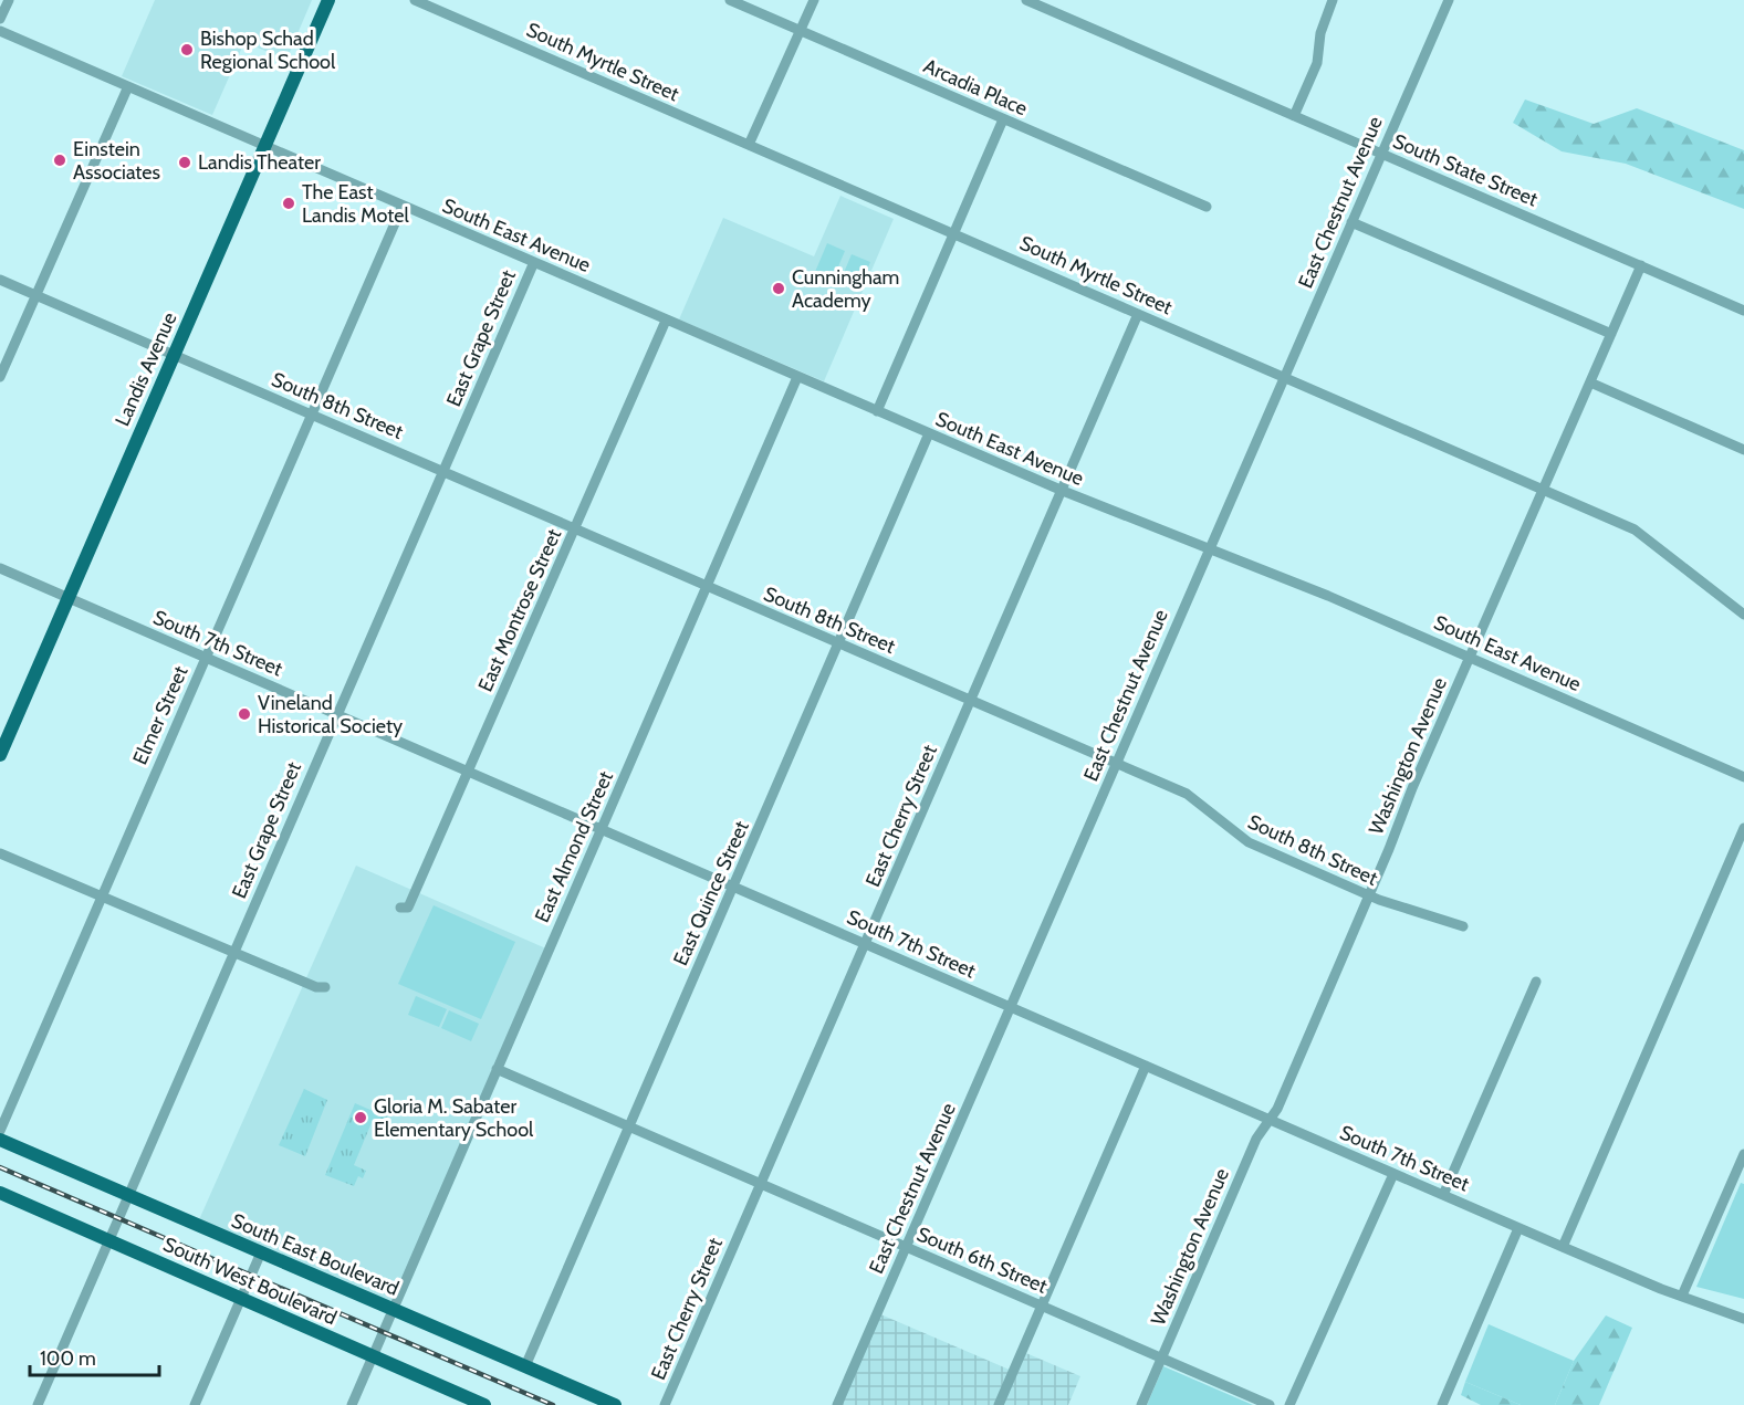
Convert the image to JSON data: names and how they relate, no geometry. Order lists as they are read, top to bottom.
{
  "streets": {
    "main road": ["Landis Avenue", "South East Boulevard", "South West Boulevard"],
    "street": [
      "South Myrtle Street",
      "Arcadia Place",
      "South State Street",
      "East Chestnut Avenue",
      "South East Avenue",
      "East Grape Street",
      "South 8th Street",
      "East Montrose Street",
      "South 7th Street",
      "Elmer Street",
      "Washington Avenue",
      "East Cherry Street",
      "East Almond Street",
      "East Quince Street",
      "South 6th Street"
    ]
  },
  "crossings": [
    ["South Myrtle Street", "East Chestnut Avenue"],
    ["South Myrtle Street", "Washington Avenue"],
    ["South Myrtle Street", "East Cherry Street"],
    ["South State Street", "East Chestnut Avenue"],
    ["South State Street", "Washington Avenue"],
    ["East Chestnut Avenue", "South East Avenue"],
    ["East Chestnut Avenue", "South 8th Street"],
    ["East Chestnut Avenue", "South 7th Street"],
    ["East Chestnut Avenue", "South 6th Street"],
    ["South East Avenue", "East Grape Street"],
    ["South East Avenue", "Landis Avenue"],
    ["South East Avenue", "East Montrose Street"],
    ["South East Avenue", "Elmer Street"],
    ["South East Avenue", "Washington Avenue"],
    ["South East Avenue", "East Cherry Street"],
    ["South East Avenue", "East Almond Street"],
    ["South East Avenue", "East Quince Street"],
    ["East Grape Street", "South 8th Street"],
    ["East Grape Street", "South 7th Street"],
    ["East Grape Street", "South East Boulevard"],
    ["East Grape Street", "South West Boulevard"],
    ["Landis Avenue", "South 8th Street"],
    ["Landis Avenue", "South 7th Street"],
    ["South 8th Street", "East Montrose Street"],
    ["South 8th Street", "Elmer Street"],
    ["South 8th Street", "Washington Avenue"],
    ["South 8th Street", "East Cherry Street"],
    ["South 8th Street", "East Almond Street"],
    ["South 8th Street", "East Quince Street"],
    ["East Montrose Street", "South 7th Street"],
    ["South 7th Street", "Elmer Street"],
    ["South 7th Street", "Washington Avenue"],
    ["South 7th Street", "East Cherry Street"],
    ["South 7th Street", "East Almond Street"],
    ["South 7th Street", "East Quince Street"],
    ["Washington Avenue", "South 6th Street"],
    ["East Cherry Street", "South 6th Street"],
    ["East Almond Street", "South East Boulevard"],
    ["East Almond Street", "South 6th Street"],
    ["East Almond Street", "South West Boulevard"],
    ["East Quince Street", "South East Boulevard"],
    ["East Quince Street", "South 6th Street"]
  ],
  "places": [
    "Bishop Schad Regional School",
    "Einstein Associates",
    "Landis Theater",
    "The East Landis Motel",
    "Cunningham Academy",
    "Vineland Historical Society",
    "Gloria M. Sabater Elementary School"
  ],
  "scale_bar": "100 m"
}
